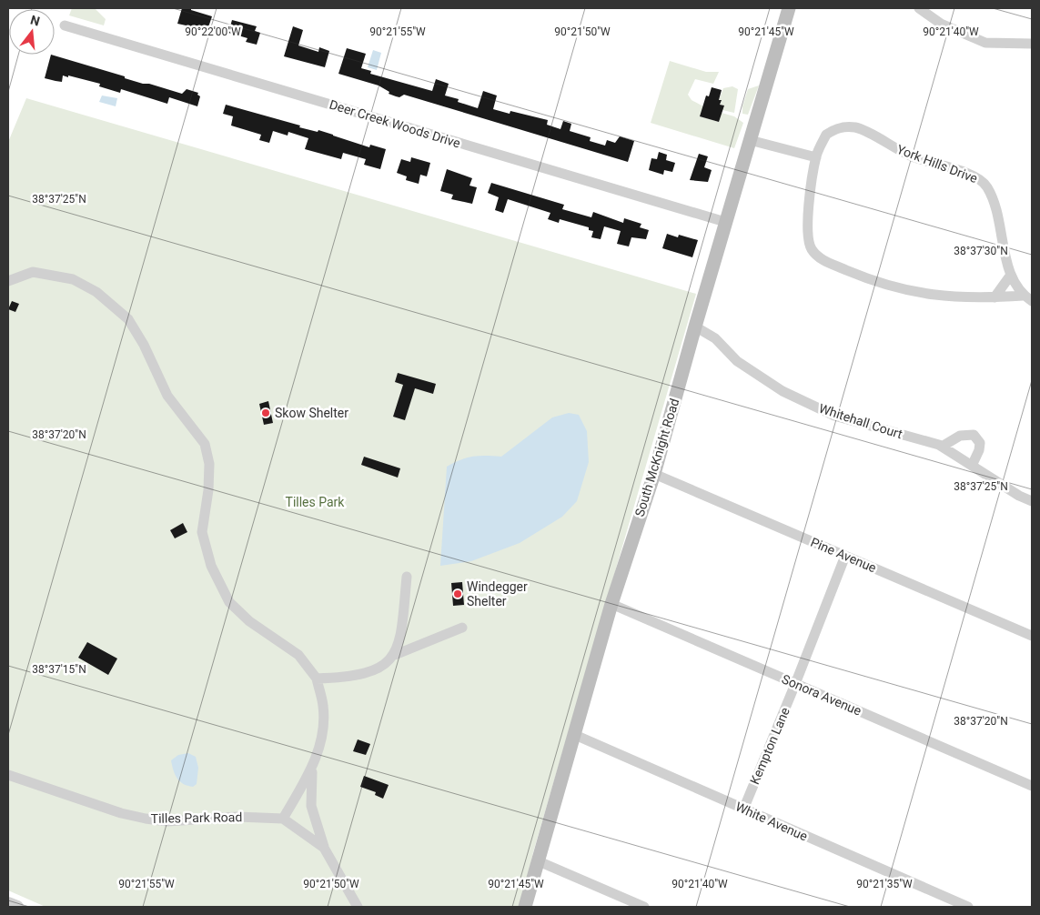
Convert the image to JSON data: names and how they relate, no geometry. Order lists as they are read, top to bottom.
{
  "streets": {
    "main road": ["South McKnight Road"],
    "street": [
      "Deer Creek Woods Drive",
      "York Hills Drive",
      "Whitehall Court",
      "Pine Avenue",
      "Sonora Avenue",
      "Kempton Lane",
      "Tilles Park Road",
      "White Avenue"
    ]
  },
  "crossings": [
    ["Deer Creek Woods Drive", "South McKnight Road"],
    ["Whitehall Court", "South McKnight Road"],
    ["South McKnight Road", "Pine Avenue"],
    ["South McKnight Road", "Sonora Avenue"],
    ["South McKnight Road", "White Avenue"],
    ["Pine Avenue", "Kempton Lane"],
    ["Sonora Avenue", "Kempton Lane"],
    ["Kempton Lane", "White Avenue"]
  ],
  "parks": ["Tilles Park"],
  "places": ["Skow Shelter", "Windegger Shelter"],
  "north": "top",
  "coordinates": [
    "90°22'00\"W",
    "90°21'55\"W",
    "90°21'50\"W",
    "90°21'45\"W",
    "90°21'40\"W",
    "38°37'25\"N",
    "38°37'30\"N",
    "38°37'20\"N",
    "38°37'15\"N",
    "90°21'35\"W"
  ]
}
